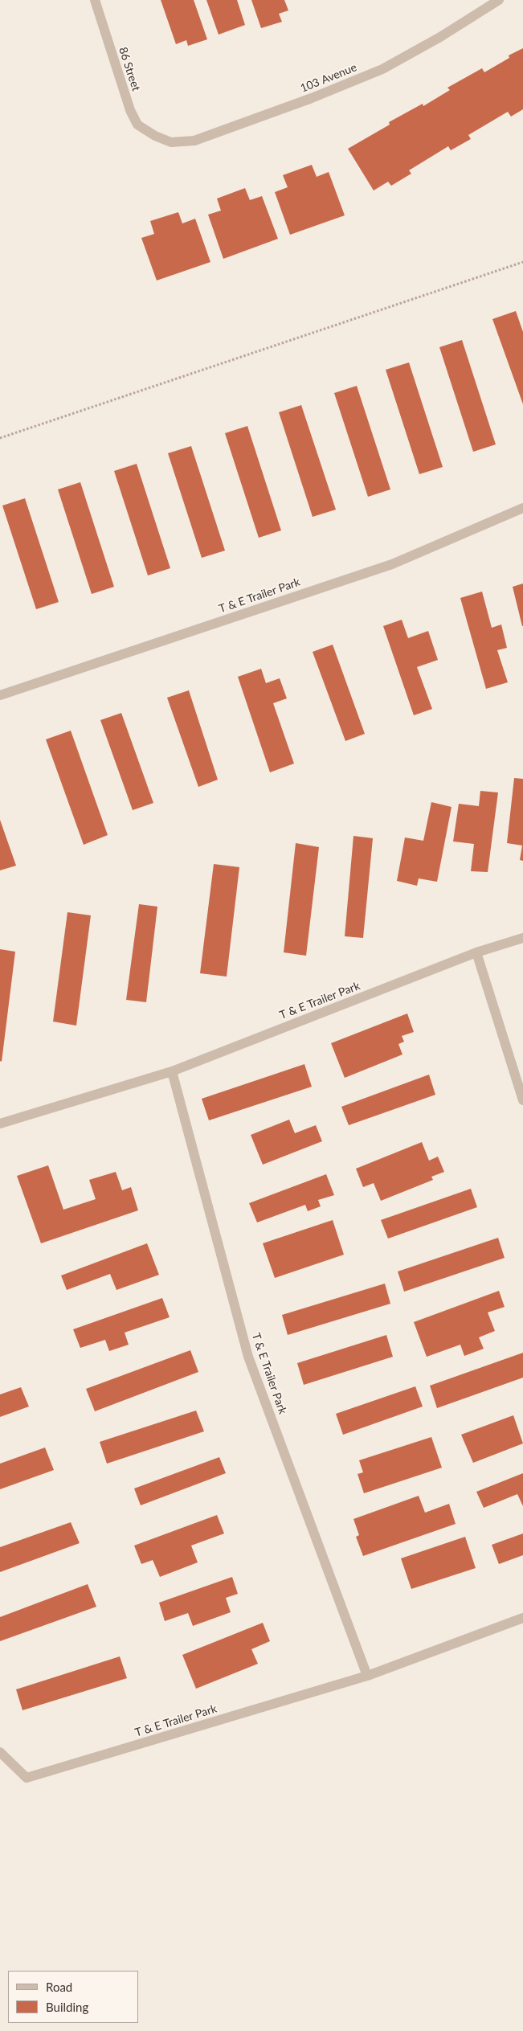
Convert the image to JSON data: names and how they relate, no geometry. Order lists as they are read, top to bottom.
{
  "streets": {
    "street": ["86 Street", "103 Avenue", "T & E Trailer Park"]
  },
  "crossings": [
    ["86 Street", "103 Avenue"]
  ],
  "legend": ["Road", "Building"]
}
